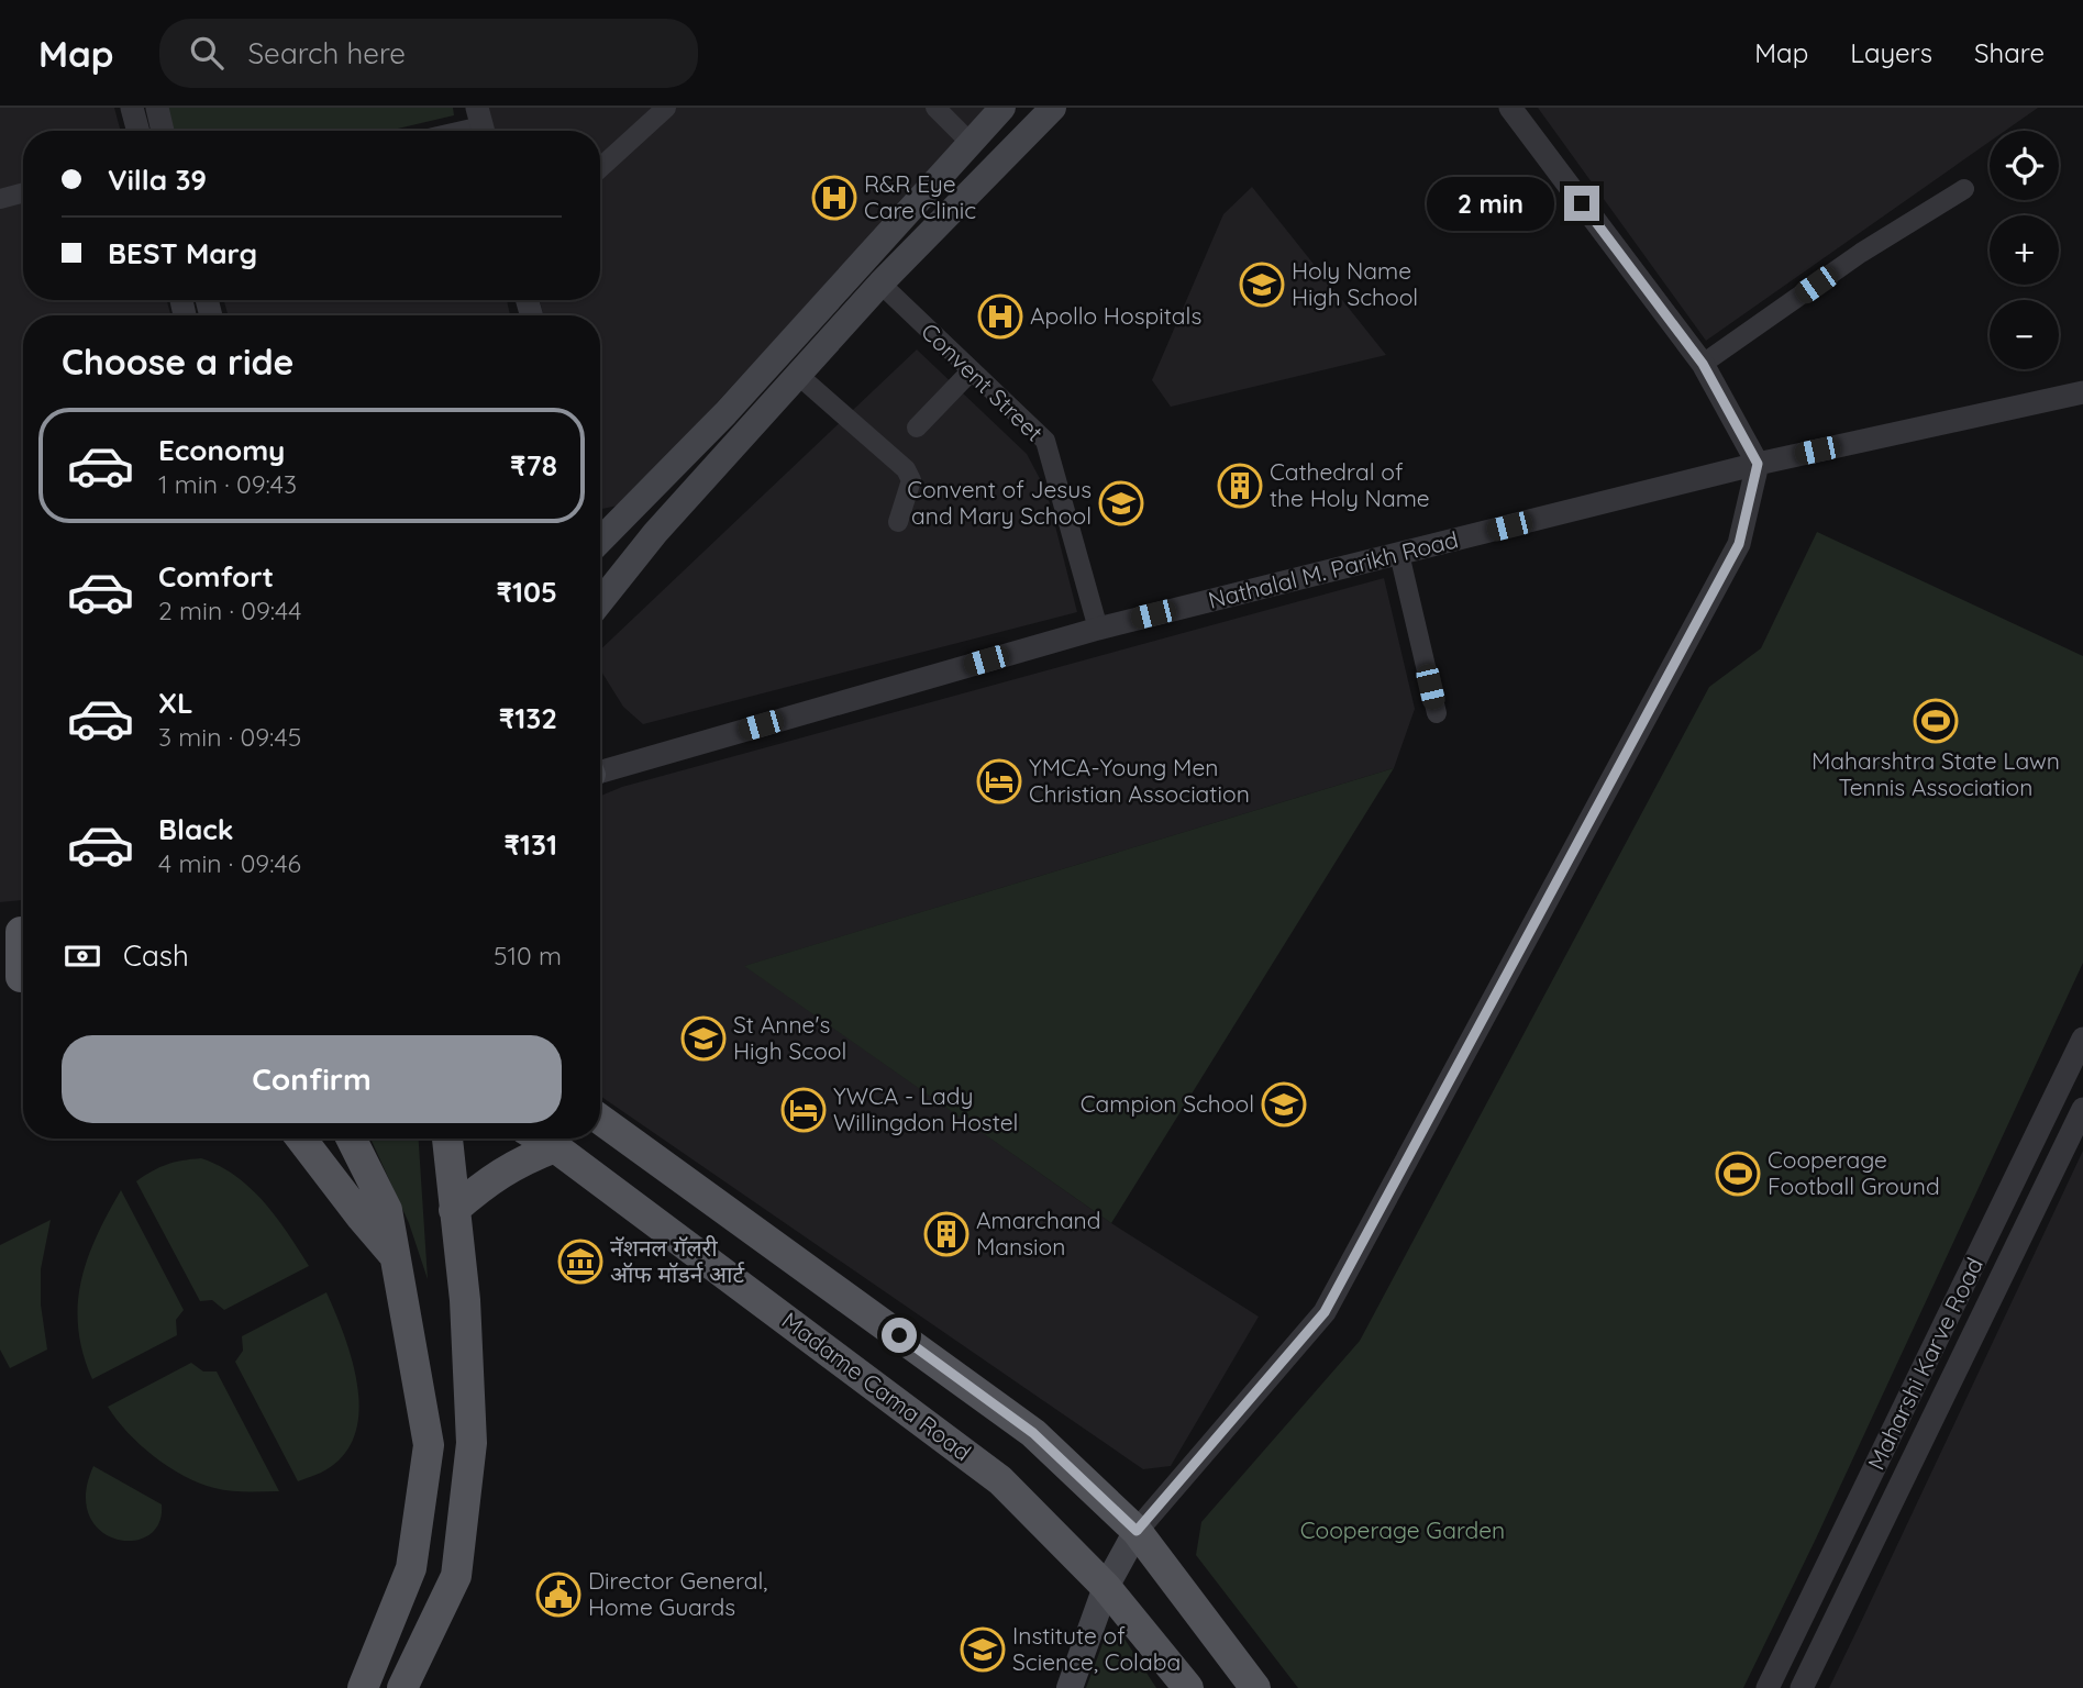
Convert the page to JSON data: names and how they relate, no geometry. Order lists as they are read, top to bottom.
{
  "streets": {
    "main road": ["Madame Cama Road"],
    "street": ["Convent Street", "Nathalal M. Parikh Road", "Maharshi Karve Road"]
  },
  "crossings": [
    ["Convent Street", "Nathalal M. Parikh Road"]
  ],
  "parks": ["Cooperage Garden"],
  "places": {
    "hospital": ["R&R Eye Care Clinic", "Apollo Hospitals"],
    "school or university": [
      "Holy Name High School",
      "Convent of Jesus and Mary School",
      "St Anne's High Scool",
      "Campion School",
      "Institute of Science, Colaba"
    ],
    "building": ["Cathedral of the Holy Name", "Amarchand Mansion"],
    "sports": ["Maharshtra State Lawn Tennis Association", "Cooperage Football Ground"],
    "hotel": ["YMCA-Young Men Christian Association", "YWCA - Lady Willingdon Hostel"],
    "museum": ["नॅशनल गॅलरी ऑफ मॉडर्न आर्ट"],
    "public building": ["Director General, Home Guards"]
  },
  "page": {
    "header": "Map",
    "search": "Search here",
    "nav": ["Map", "Layers", "Share"],
    "map_buttons": ["+", "−"],
    "banner": ["Villa 39", "BEST Marg"],
    "bubble": "2 min",
    "heading": "Choose a ride",
    "list": [
      {
        "name": "Economy",
        "note": "1 min · 09:43",
        "value": "₹78"
      },
      {
        "name": "Comfort",
        "note": "2 min · 09:44",
        "value": "₹105"
      },
      {
        "name": "XL",
        "note": "3 min · 09:45",
        "value": "₹132"
      },
      {
        "name": "Black",
        "note": "4 min · 09:46",
        "value": "₹131"
      }
    ],
    "pay": ["Cash", "510 m"],
    "buttons": "Confirm"
  }
}
